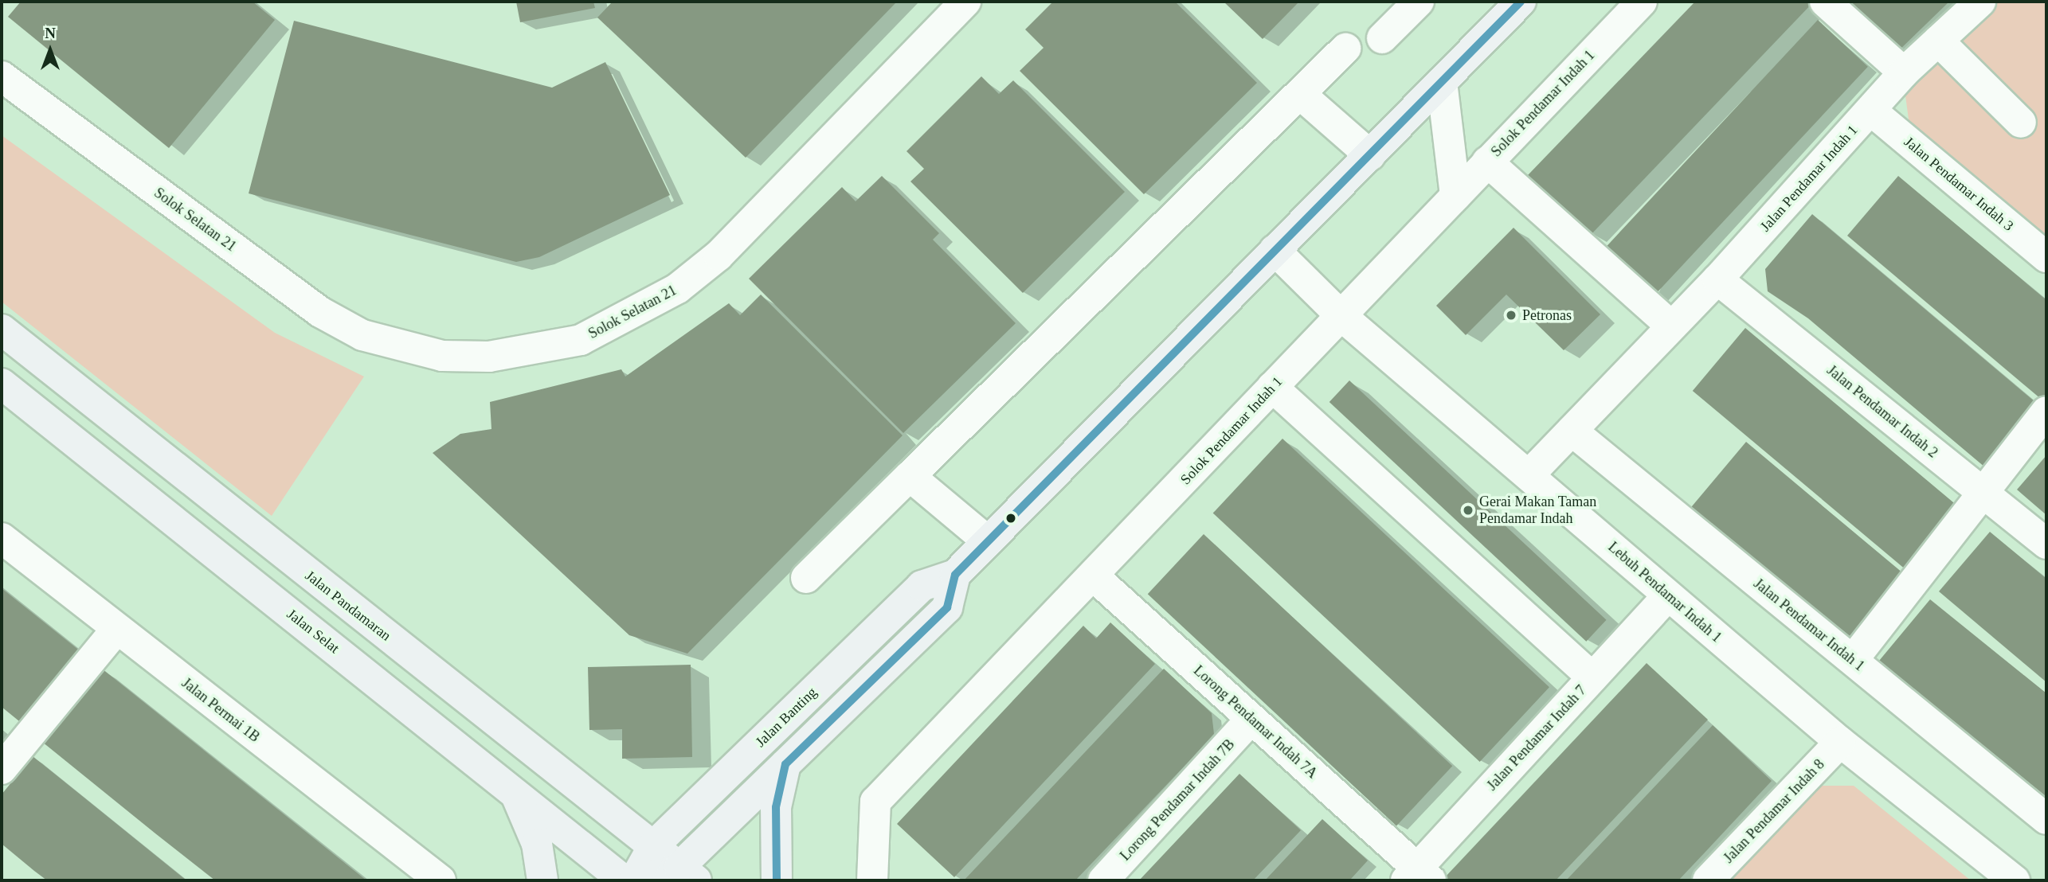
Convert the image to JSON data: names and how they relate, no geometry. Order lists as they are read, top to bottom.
{
  "streets": {
    "main road": ["Jalan Pandamaran", "Jalan Selat", "Jalan Banting"],
    "street": [
      "Solok Pendamar Indah 1",
      "Jalan Pendamar Indah 1",
      "Jalan Pendamar Indah 3",
      "Solok Selatan 21",
      "Jalan Pendamar Indah 2",
      "Lebuh Pendamar Indah 1",
      "Jalan Permai 1B",
      "Lorong Pendamar Indah 7A",
      "Jalan Pendamar Indah 7",
      "Lorong Pendamar Indah 7B",
      "Jalan Pendamar Indah 8"
    ]
  },
  "crossings": [
    ["Solok Pendamar Indah 1", "Lebuh Pendamar Indah 1"],
    ["Solok Pendamar Indah 1", "Lorong Pendamar Indah 7A"],
    ["Jalan Pendamar Indah 1", "Jalan Pendamar Indah 3"],
    ["Jalan Pendamar Indah 1", "Jalan Pendamar Indah 2"],
    ["Jalan Pendamar Indah 1", "Lebuh Pendamar Indah 1"],
    ["Lebuh Pendamar Indah 1", "Jalan Banting"],
    ["Lebuh Pendamar Indah 1", "Jalan Pendamar Indah 7"],
    ["Lebuh Pendamar Indah 1", "Jalan Pendamar Indah 8"],
    ["Jalan Pandamaran", "Jalan Banting"],
    ["Lorong Pendamar Indah 7A", "Jalan Pendamar Indah 7"],
    ["Lorong Pendamar Indah 7A", "Lorong Pendamar Indah 7B"]
  ],
  "places": ["Petronas", "Gerai Makan Taman Pendamar Indah"],
  "north": "top"
}
